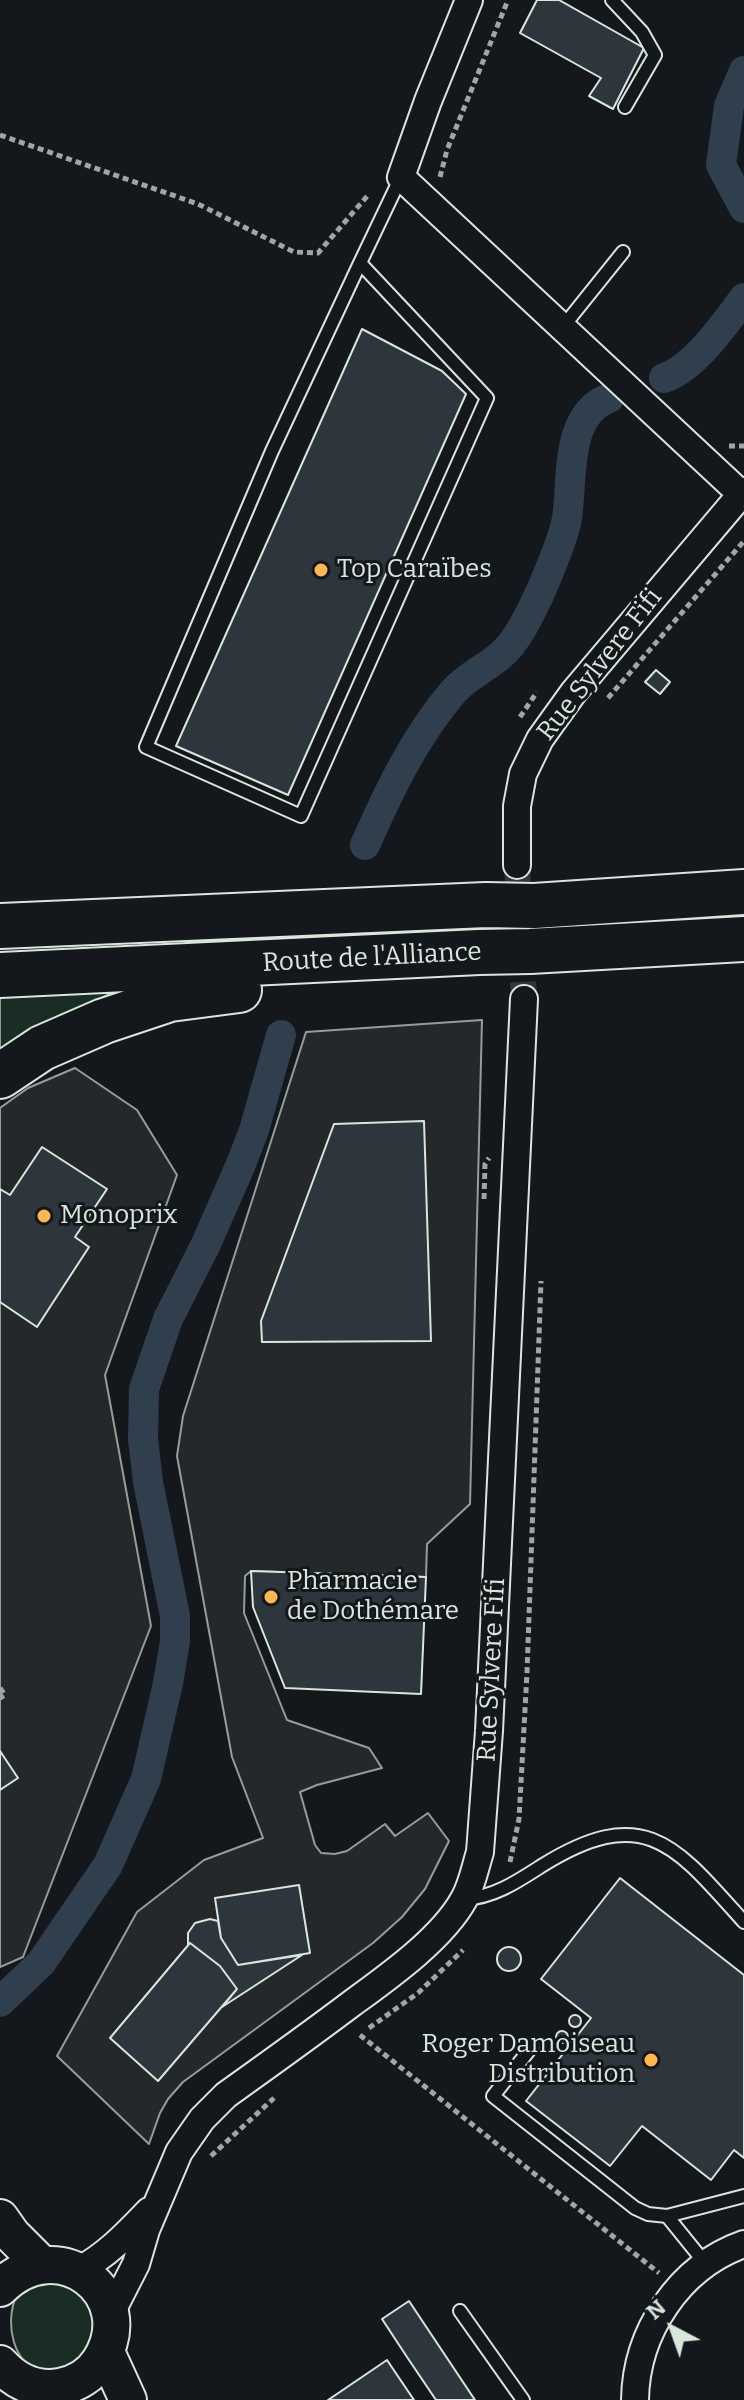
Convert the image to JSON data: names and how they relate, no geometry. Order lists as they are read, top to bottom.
{
  "streets": {
    "highway": ["Route de l'Alliance"],
    "street": ["Rue Sylvere Fifi"]
  },
  "places": [
    "Top Caraïbes",
    "Monoprix",
    "Pharmacie de Dothémare",
    "Roger Damoiseau Distribution"
  ],
  "north": "top left"
}
